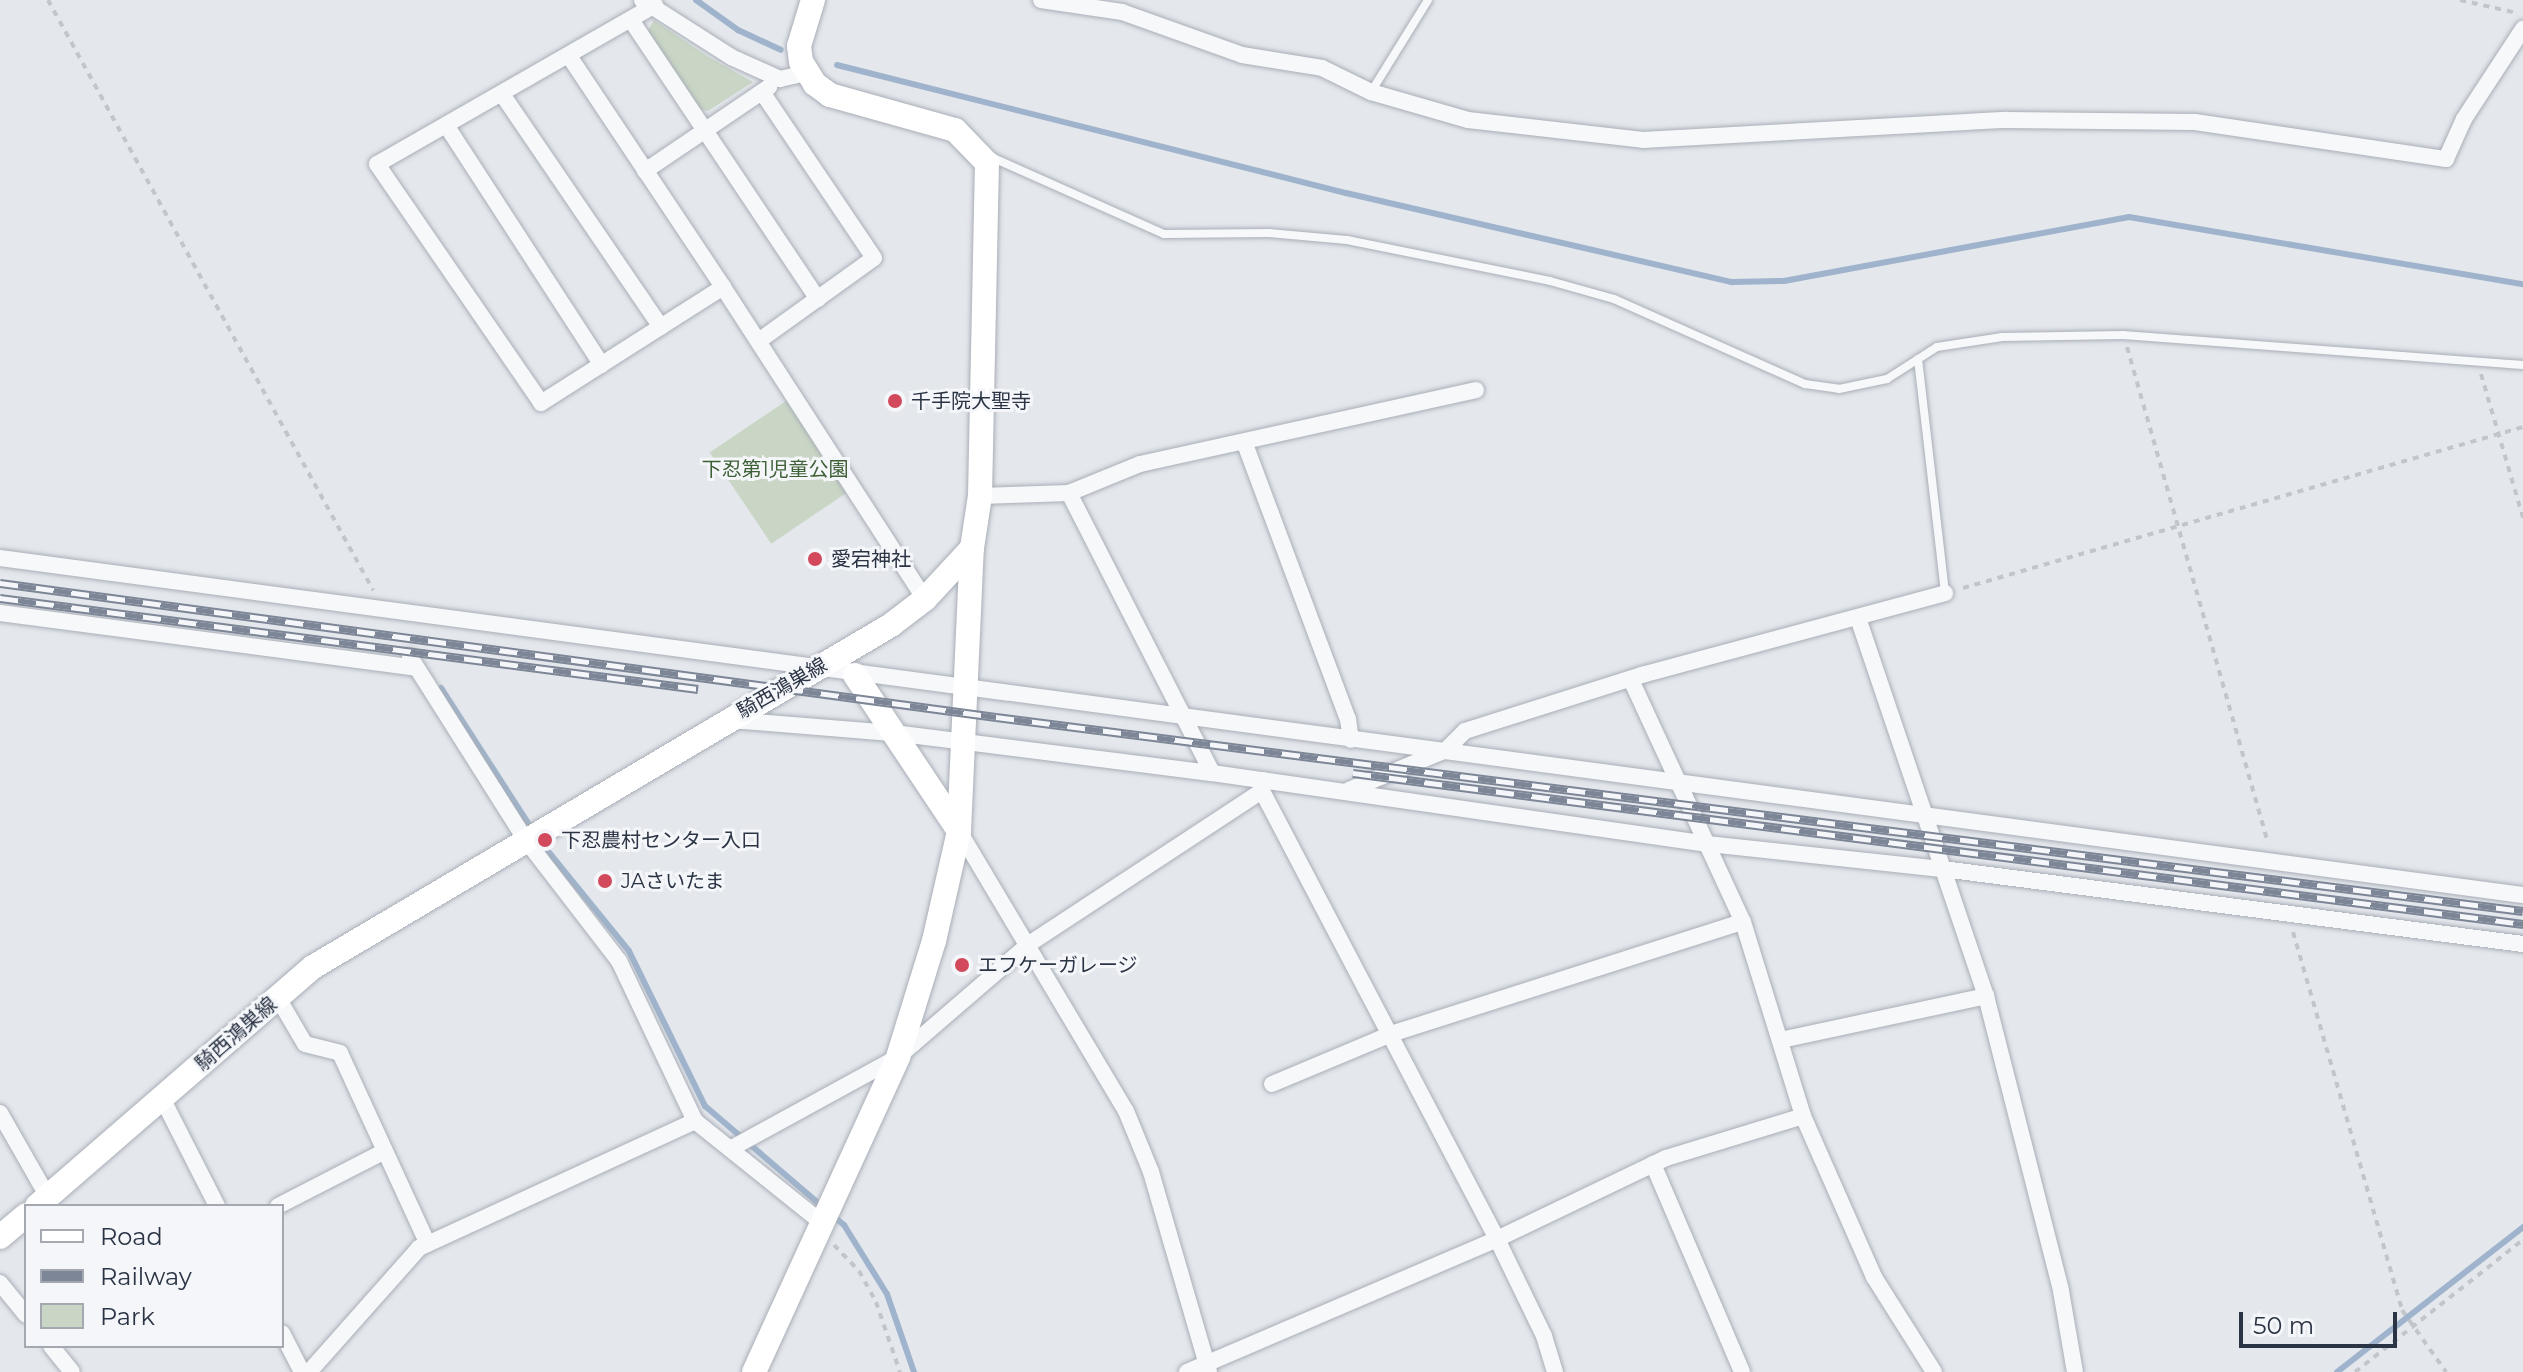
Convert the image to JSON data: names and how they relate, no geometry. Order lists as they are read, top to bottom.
{
  "streets": {
    "main road": ["騎西鴻巣線"]
  },
  "parks": ["下忍第1児童公園"],
  "places": [
    "千手院大聖寺",
    "愛宕神社",
    "下忍農村センター入口",
    "JAさいたま",
    "エフケーガレージ"
  ],
  "legend": ["Road", "Railway", "Park"],
  "scale_bar": "50 m"
}
